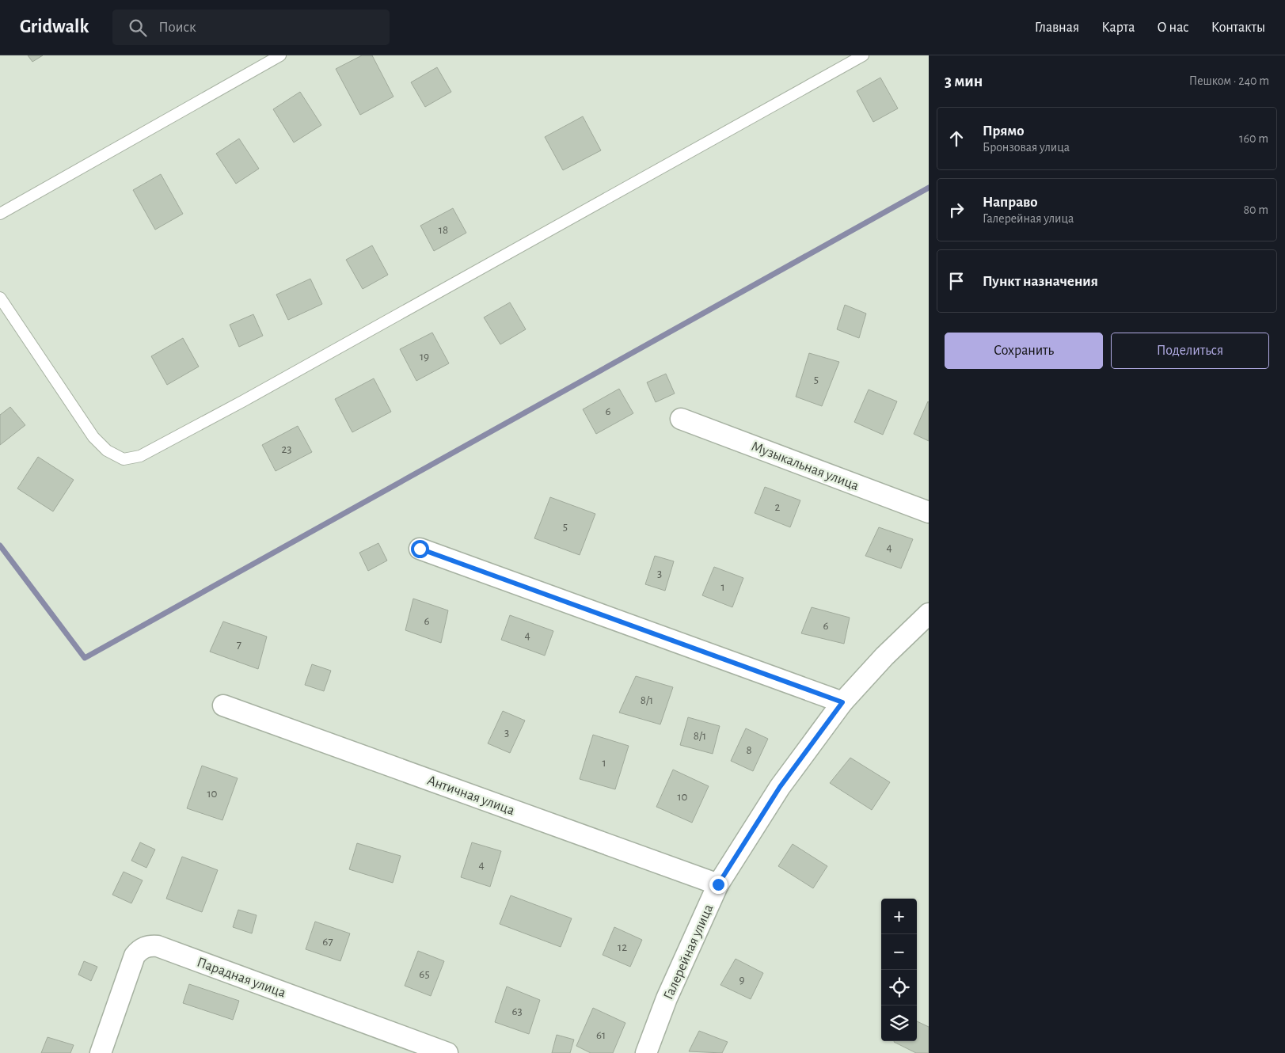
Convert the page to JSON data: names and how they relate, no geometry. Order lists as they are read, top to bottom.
{
  "streets": {
    "street": [
      "Музыкальная улица",
      "Античная улица",
      "Галерейная улица",
      "Парадная улица"
    ]
  },
  "crossings": [
    ["Античная улица", "Галерейная улица"]
  ],
  "house_numbers": [
    "18",
    "19",
    "5",
    "6",
    "23",
    "2",
    "5",
    "4",
    "3",
    "1",
    "6",
    "6",
    "4",
    "7",
    "8/1",
    "3",
    "8/1",
    "8",
    "1",
    "10",
    "10",
    "4",
    "67",
    "12",
    "65",
    "9",
    "63",
    "61"
  ],
  "page": {
    "header": "Gridwalk",
    "search": "Поиск",
    "nav": [
      "Главная",
      "Карта",
      "О нас",
      "Контакты"
    ],
    "heading": ["3 мин", "Пешком · 240 m"],
    "list": [
      ["Прямо", "Бронзовая улица", "160 m"],
      ["Направо", "Галерейная улица", "80 m"],
      "Пункт назначения"
    ],
    "buttons": ["Сохранить", "Поделиться"],
    "map_buttons": ["+", "−"]
  }
}
